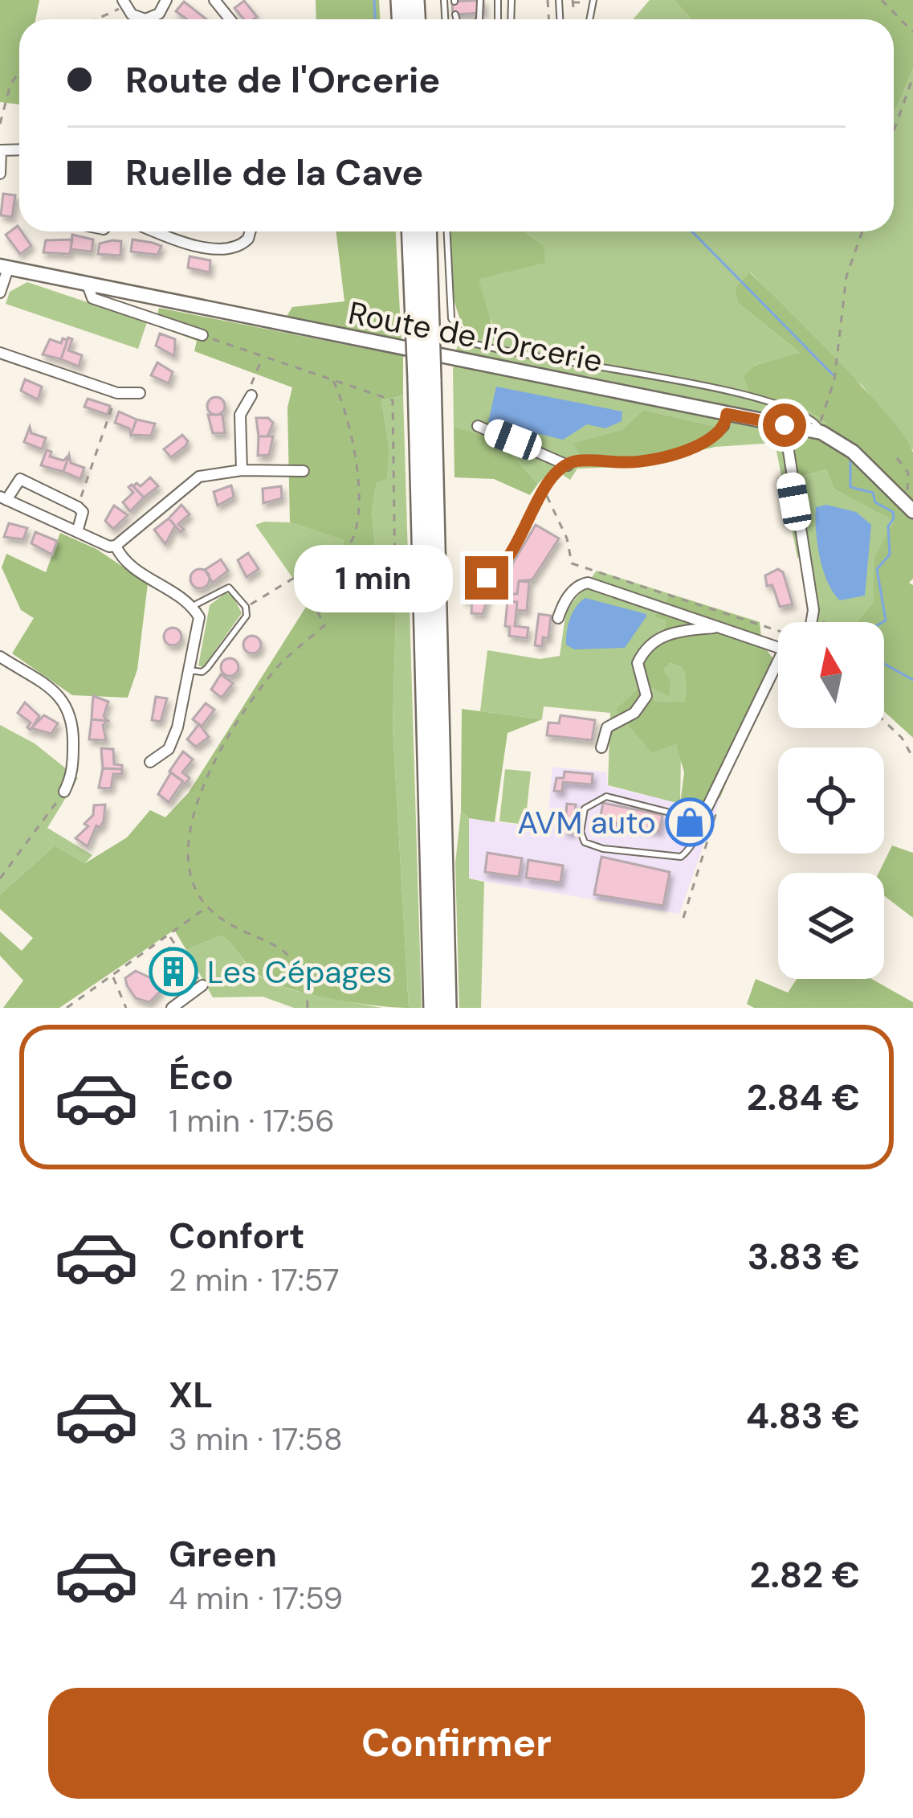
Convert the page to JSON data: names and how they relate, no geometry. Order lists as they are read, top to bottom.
{
  "streets": {
    "street": ["Route de l'Orcerie"]
  },
  "places": {
    "shop": ["AVM auto"],
    "building": ["Les Cépages"]
  },
  "north": "top",
  "page": {
    "banner": ["Route de l'Orcerie", "Ruelle de la Cave"],
    "bubble": "1 min",
    "list": [
      {
        "name": "Éco",
        "note": "1 min · 17:56",
        "value": "2.84 €"
      },
      {
        "name": "Confort",
        "note": "2 min · 17:57",
        "value": "3.83 €"
      },
      {
        "name": "XL",
        "note": "3 min · 17:58",
        "value": "4.83 €"
      },
      {
        "name": "Green",
        "note": "4 min · 17:59",
        "value": "2.82 €"
      }
    ],
    "buttons": "Confirmer"
  }
}
